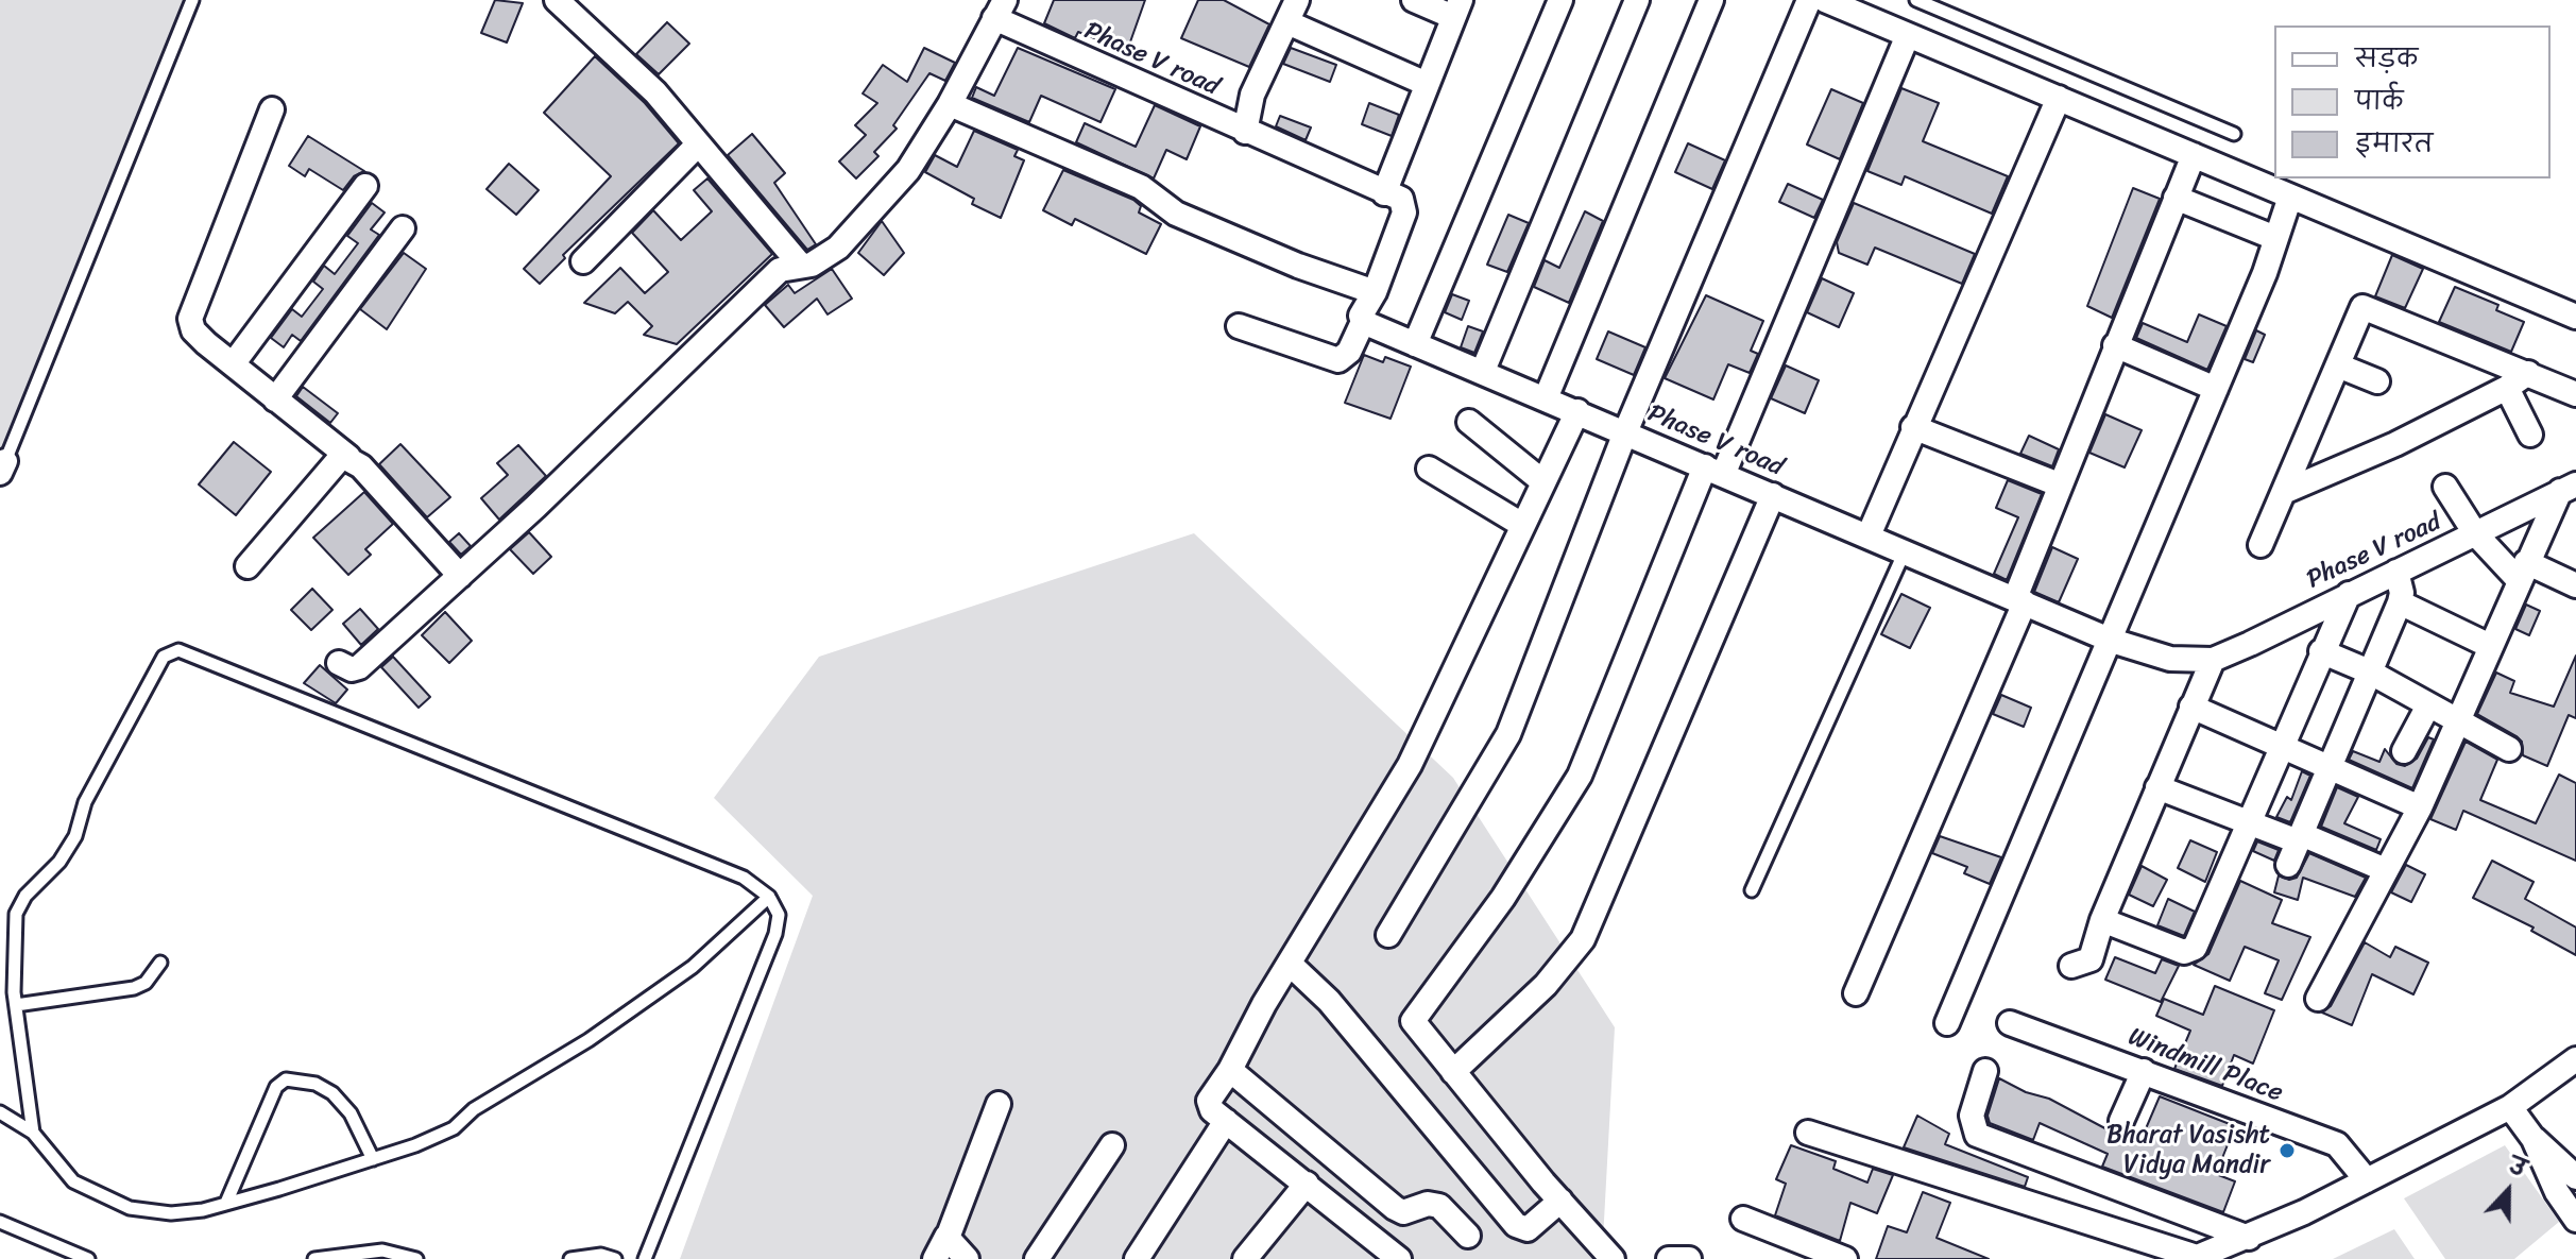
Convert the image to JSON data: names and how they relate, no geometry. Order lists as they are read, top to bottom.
{
  "streets": {
    "street": ["Phase V road", "Windmill Place"]
  },
  "places": ["Bharat Vasisht Vidya Mandir"],
  "legend": ["सड़क", "पार्क", "इमारत"],
  "north": "top"
}
